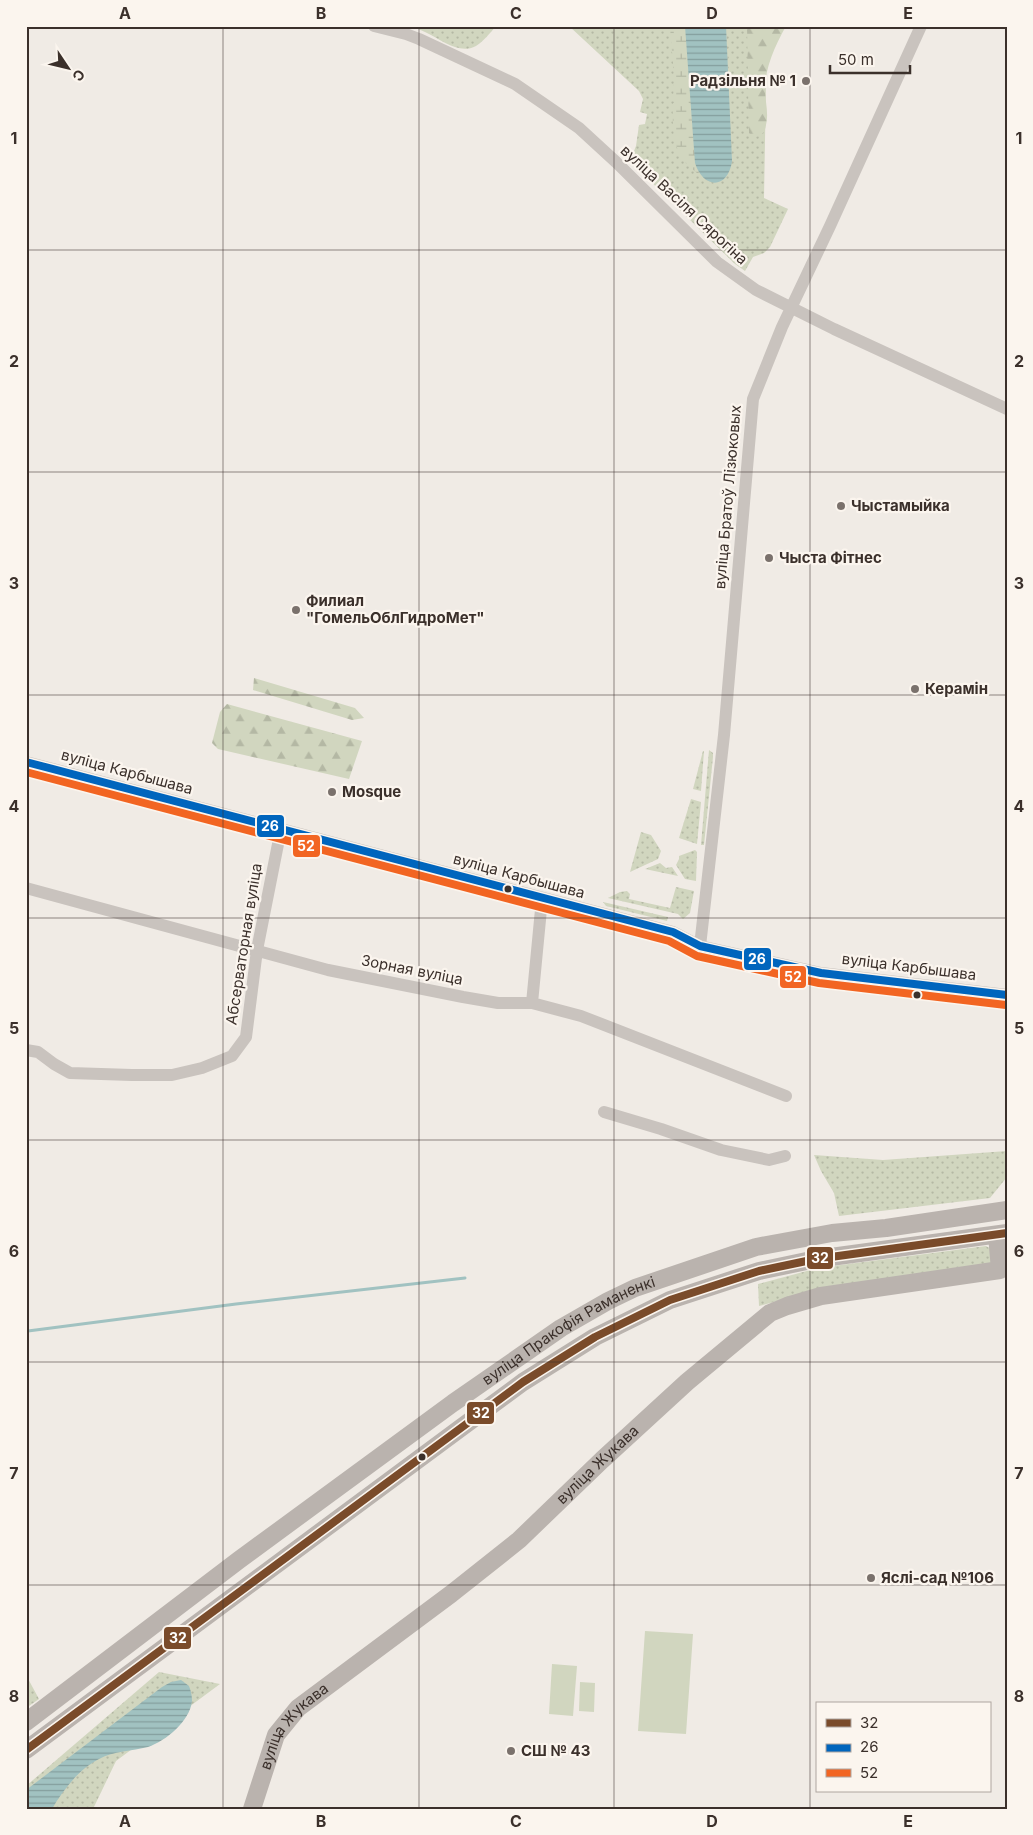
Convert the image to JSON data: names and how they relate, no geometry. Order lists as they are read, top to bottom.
{
  "streets": {
    "street": [
      "вуліца Васіля Сярогіна",
      "вуліца Братоў Лізюковых",
      "вуліца Карбышава",
      "Абсерваторная вуліца",
      "Зорная вуліца",
      "вуліца Пракофія Раманенкі",
      "вуліца Жукава"
    ]
  },
  "crossings": [
    ["вуліца Васіля Сярогіна", "вуліца Братоў Лізюковых"],
    ["вуліца Братоў Лізюковых", "вуліца Карбышава"],
    ["вуліца Карбышава", "Абсерваторная вуліца"],
    ["Абсерваторная вуліца", "Зорная вуліца"],
    ["вуліца Пракофія Раманенкі", "вуліца Жукава"]
  ],
  "places": [
    "Радзільня № 1",
    "Чыстамыйка",
    "Чыста Фітнес",
    "Филиал \"ГомельОблГидроМет\"",
    "Керамін",
    "Mosque",
    "Яслі-сад №106",
    "СШ № 43"
  ],
  "lines": ["transit line 26", "transit line 52", "transit line 32"],
  "legend": ["32", "26", "52"],
  "scale_bar": "50 m",
  "north": "bottom right",
  "grid": {
    "columns": [
      "A",
      "B",
      "C",
      "D",
      "E"
    ],
    "rows": [
      "1",
      "2",
      "3",
      "4",
      "5",
      "6",
      "7",
      "8"
    ]
  }
}
